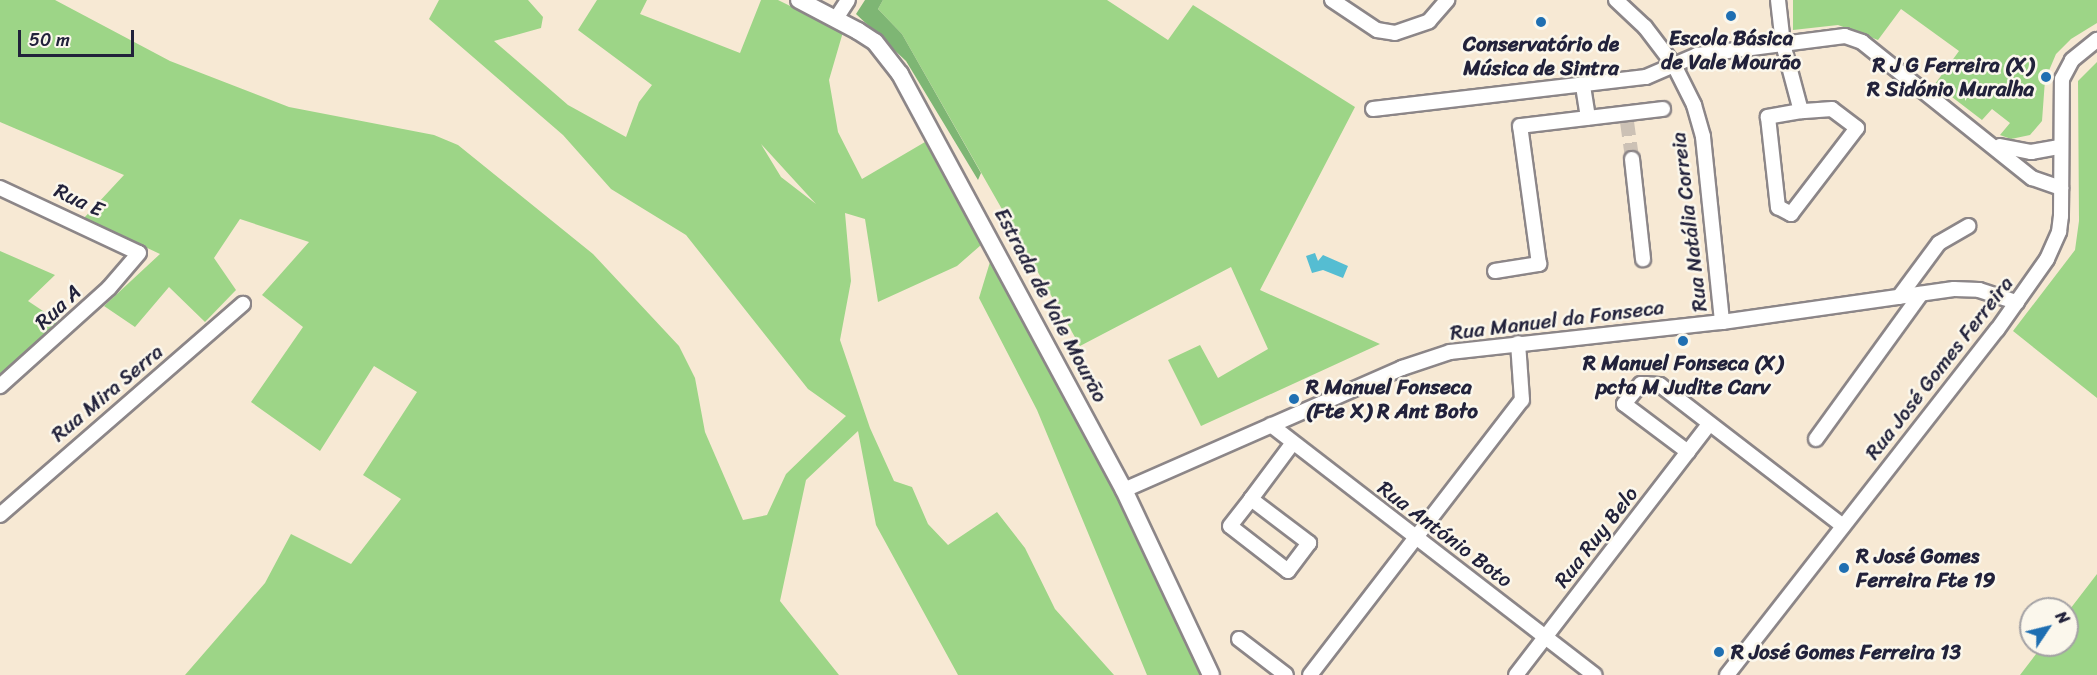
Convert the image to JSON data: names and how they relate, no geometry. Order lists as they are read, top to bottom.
{
  "streets": {
    "street": [
      "Rua E",
      "Rua Natália Correia",
      "Estrada de Vale Mourão",
      "Rua A",
      "Rua Manuel da Fonseca",
      "Rua José Gomes Ferreira",
      "Rua Mira Serra",
      "Rua António Boto",
      "Rua Ruy Belo"
    ]
  },
  "crossings": [
    ["Rua E", "Rua A"],
    ["Rua Natália Correia", "Rua Manuel da Fonseca"],
    ["Estrada de Vale Mourão", "Rua Manuel da Fonseca"],
    ["Rua Manuel da Fonseca", "Rua José Gomes Ferreira"],
    ["Rua Manuel da Fonseca", "Rua António Boto"],
    ["Rua António Boto", "Rua Ruy Belo"]
  ],
  "places": [
    "Escola Básica de Vale Mourão",
    "Conservatório de Música de Sintra",
    "R J G Ferreira (X) R Sidónio Muralha",
    "R Manuel Fonseca (X) pcta M Judite Carv",
    "R Manuel Fonseca (Fte X) R Ant Boto",
    "R José Gomes Ferreira Fte 19",
    "R José Gomes Ferreira 13"
  ],
  "scale_bar": "50 m",
  "north": "top right"
}
